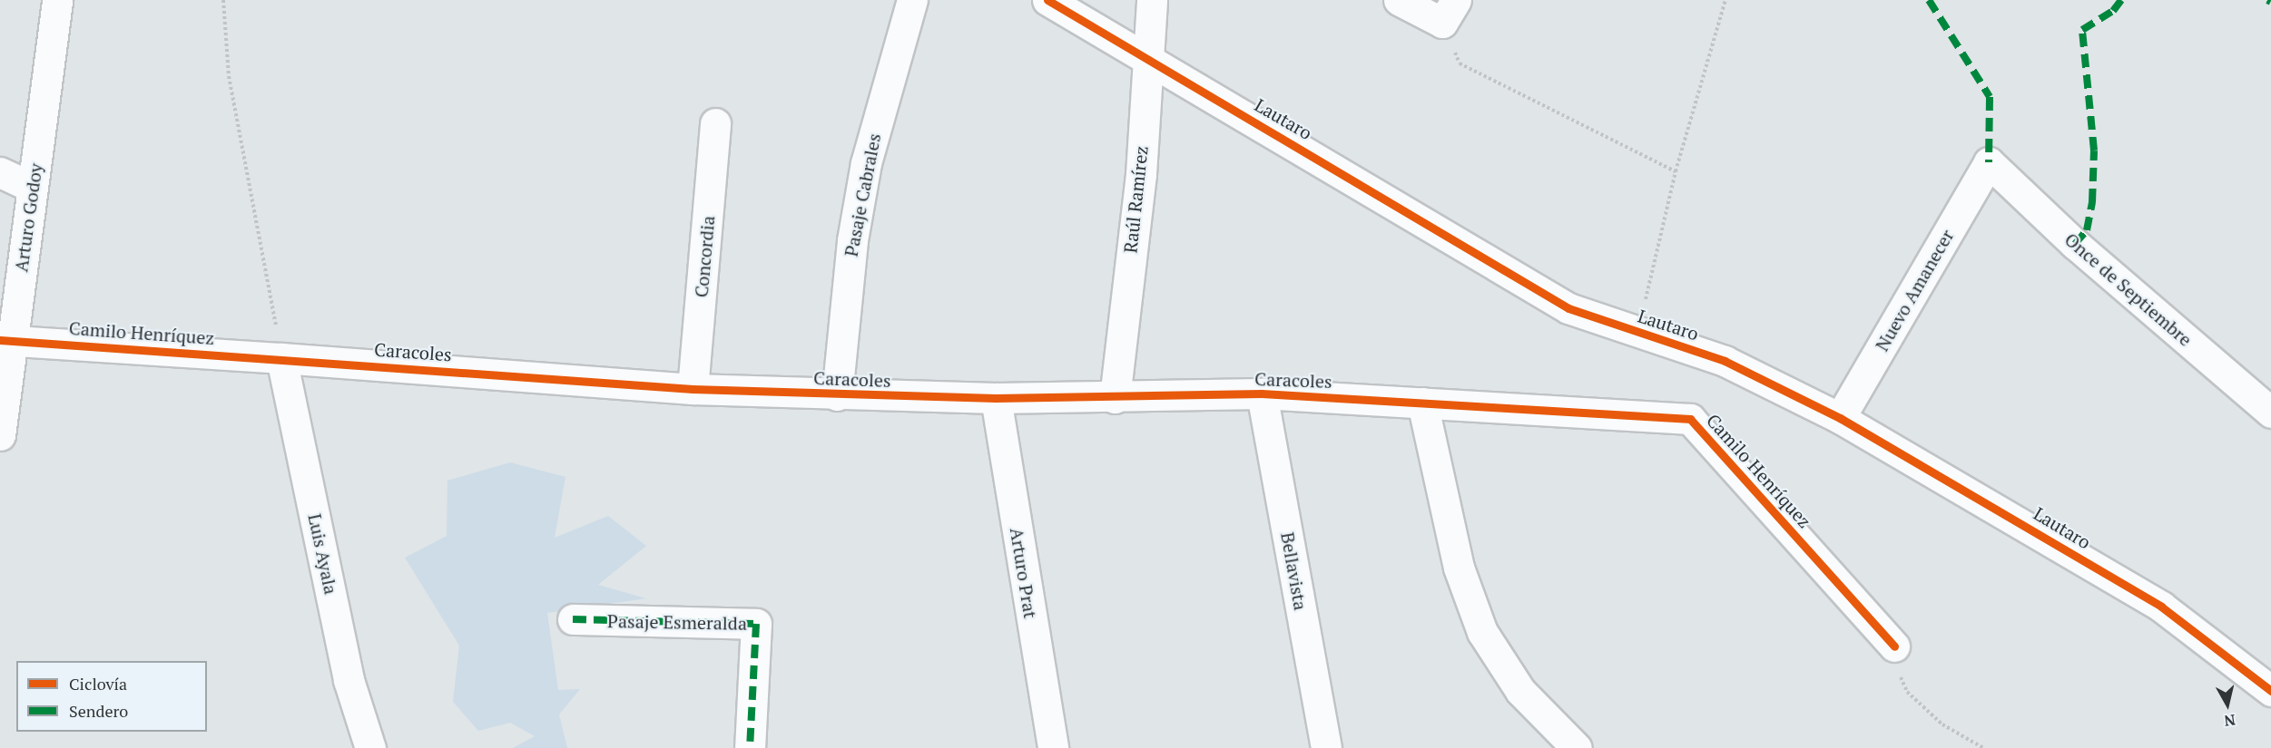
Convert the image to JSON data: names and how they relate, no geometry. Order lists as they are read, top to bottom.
{
  "streets": {
    "street": [
      "Lautaro",
      "Pasaje Cabrales",
      "Raúl Ramírez",
      "Arturo Godoy",
      "Concordia",
      "Once de Septiembre",
      "Nuevo Amanecer",
      "Camilo Henríquez",
      "Caracoles",
      "Luis Ayala",
      "Bellavista",
      "Arturo Prat",
      "Pasaje Esmeralda"
    ]
  },
  "crossings": [
    ["Lautaro", "Raúl Ramírez"],
    ["Lautaro", "Nuevo Amanecer"],
    ["Pasaje Cabrales", "Caracoles"],
    ["Raúl Ramírez", "Caracoles"],
    ["Arturo Godoy", "Camilo Henríquez"],
    ["Concordia", "Caracoles"],
    ["Once de Septiembre", "Nuevo Amanecer"],
    ["Camilo Henríquez", "Caracoles"],
    ["Camilo Henríquez", "Luis Ayala"],
    ["Caracoles", "Luis Ayala"],
    ["Caracoles", "Bellavista"],
    ["Caracoles", "Arturo Prat"]
  ],
  "legend": ["Ciclovía", "Sendero"],
  "north": "bottom"
}
